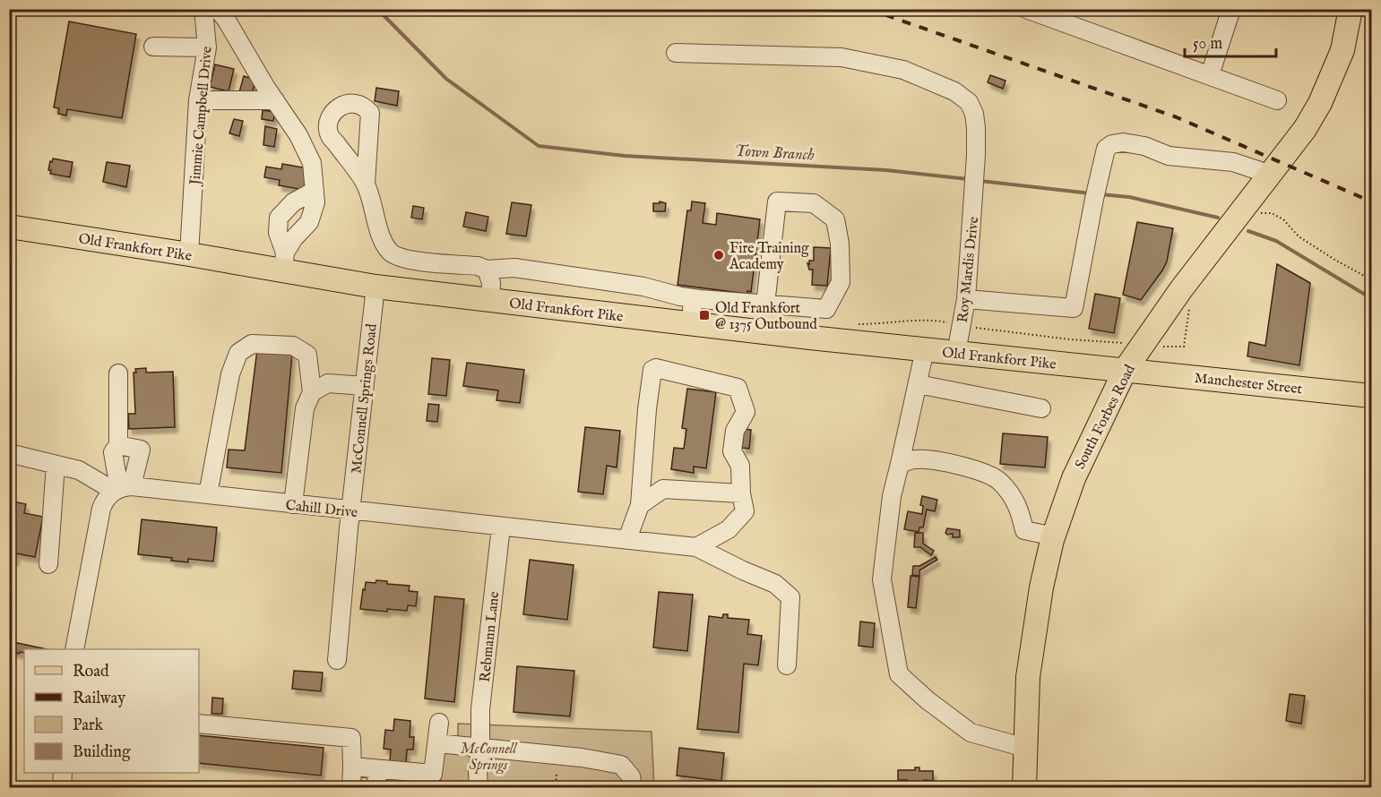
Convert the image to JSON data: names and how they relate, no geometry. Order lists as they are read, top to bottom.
{
  "streets": {
    "main road": ["Old Frankfort Pike", "Manchester Street", "South Forbes Road"],
    "street": [
      "Jimmie Campbell Drive",
      "Roy Mardis Drive",
      "McConnell Springs Road",
      "Cahill Drive",
      "Rebmann Lane"
    ]
  },
  "crossings": [
    ["Jimmie Campbell Drive", "Old Frankfort Pike"],
    ["Old Frankfort Pike", "Roy Mardis Drive"],
    ["Old Frankfort Pike", "Manchester Street"],
    ["Old Frankfort Pike", "McConnell Springs Road"],
    ["Old Frankfort Pike", "South Forbes Road"],
    ["Manchester Street", "South Forbes Road"],
    ["McConnell Springs Road", "Cahill Drive"],
    ["Cahill Drive", "Rebmann Lane"]
  ],
  "water": ["Town Branch"],
  "parks": ["McConnell Springs"],
  "places": {
    "other": ["Fire Training Academy"],
    "transit": ["Old Frankfort @ 1375 Outbound"]
  },
  "legend": [
    "Road",
    "Railway",
    "Park",
    "Building"
  ],
  "scale_bar": "50 m"
}
